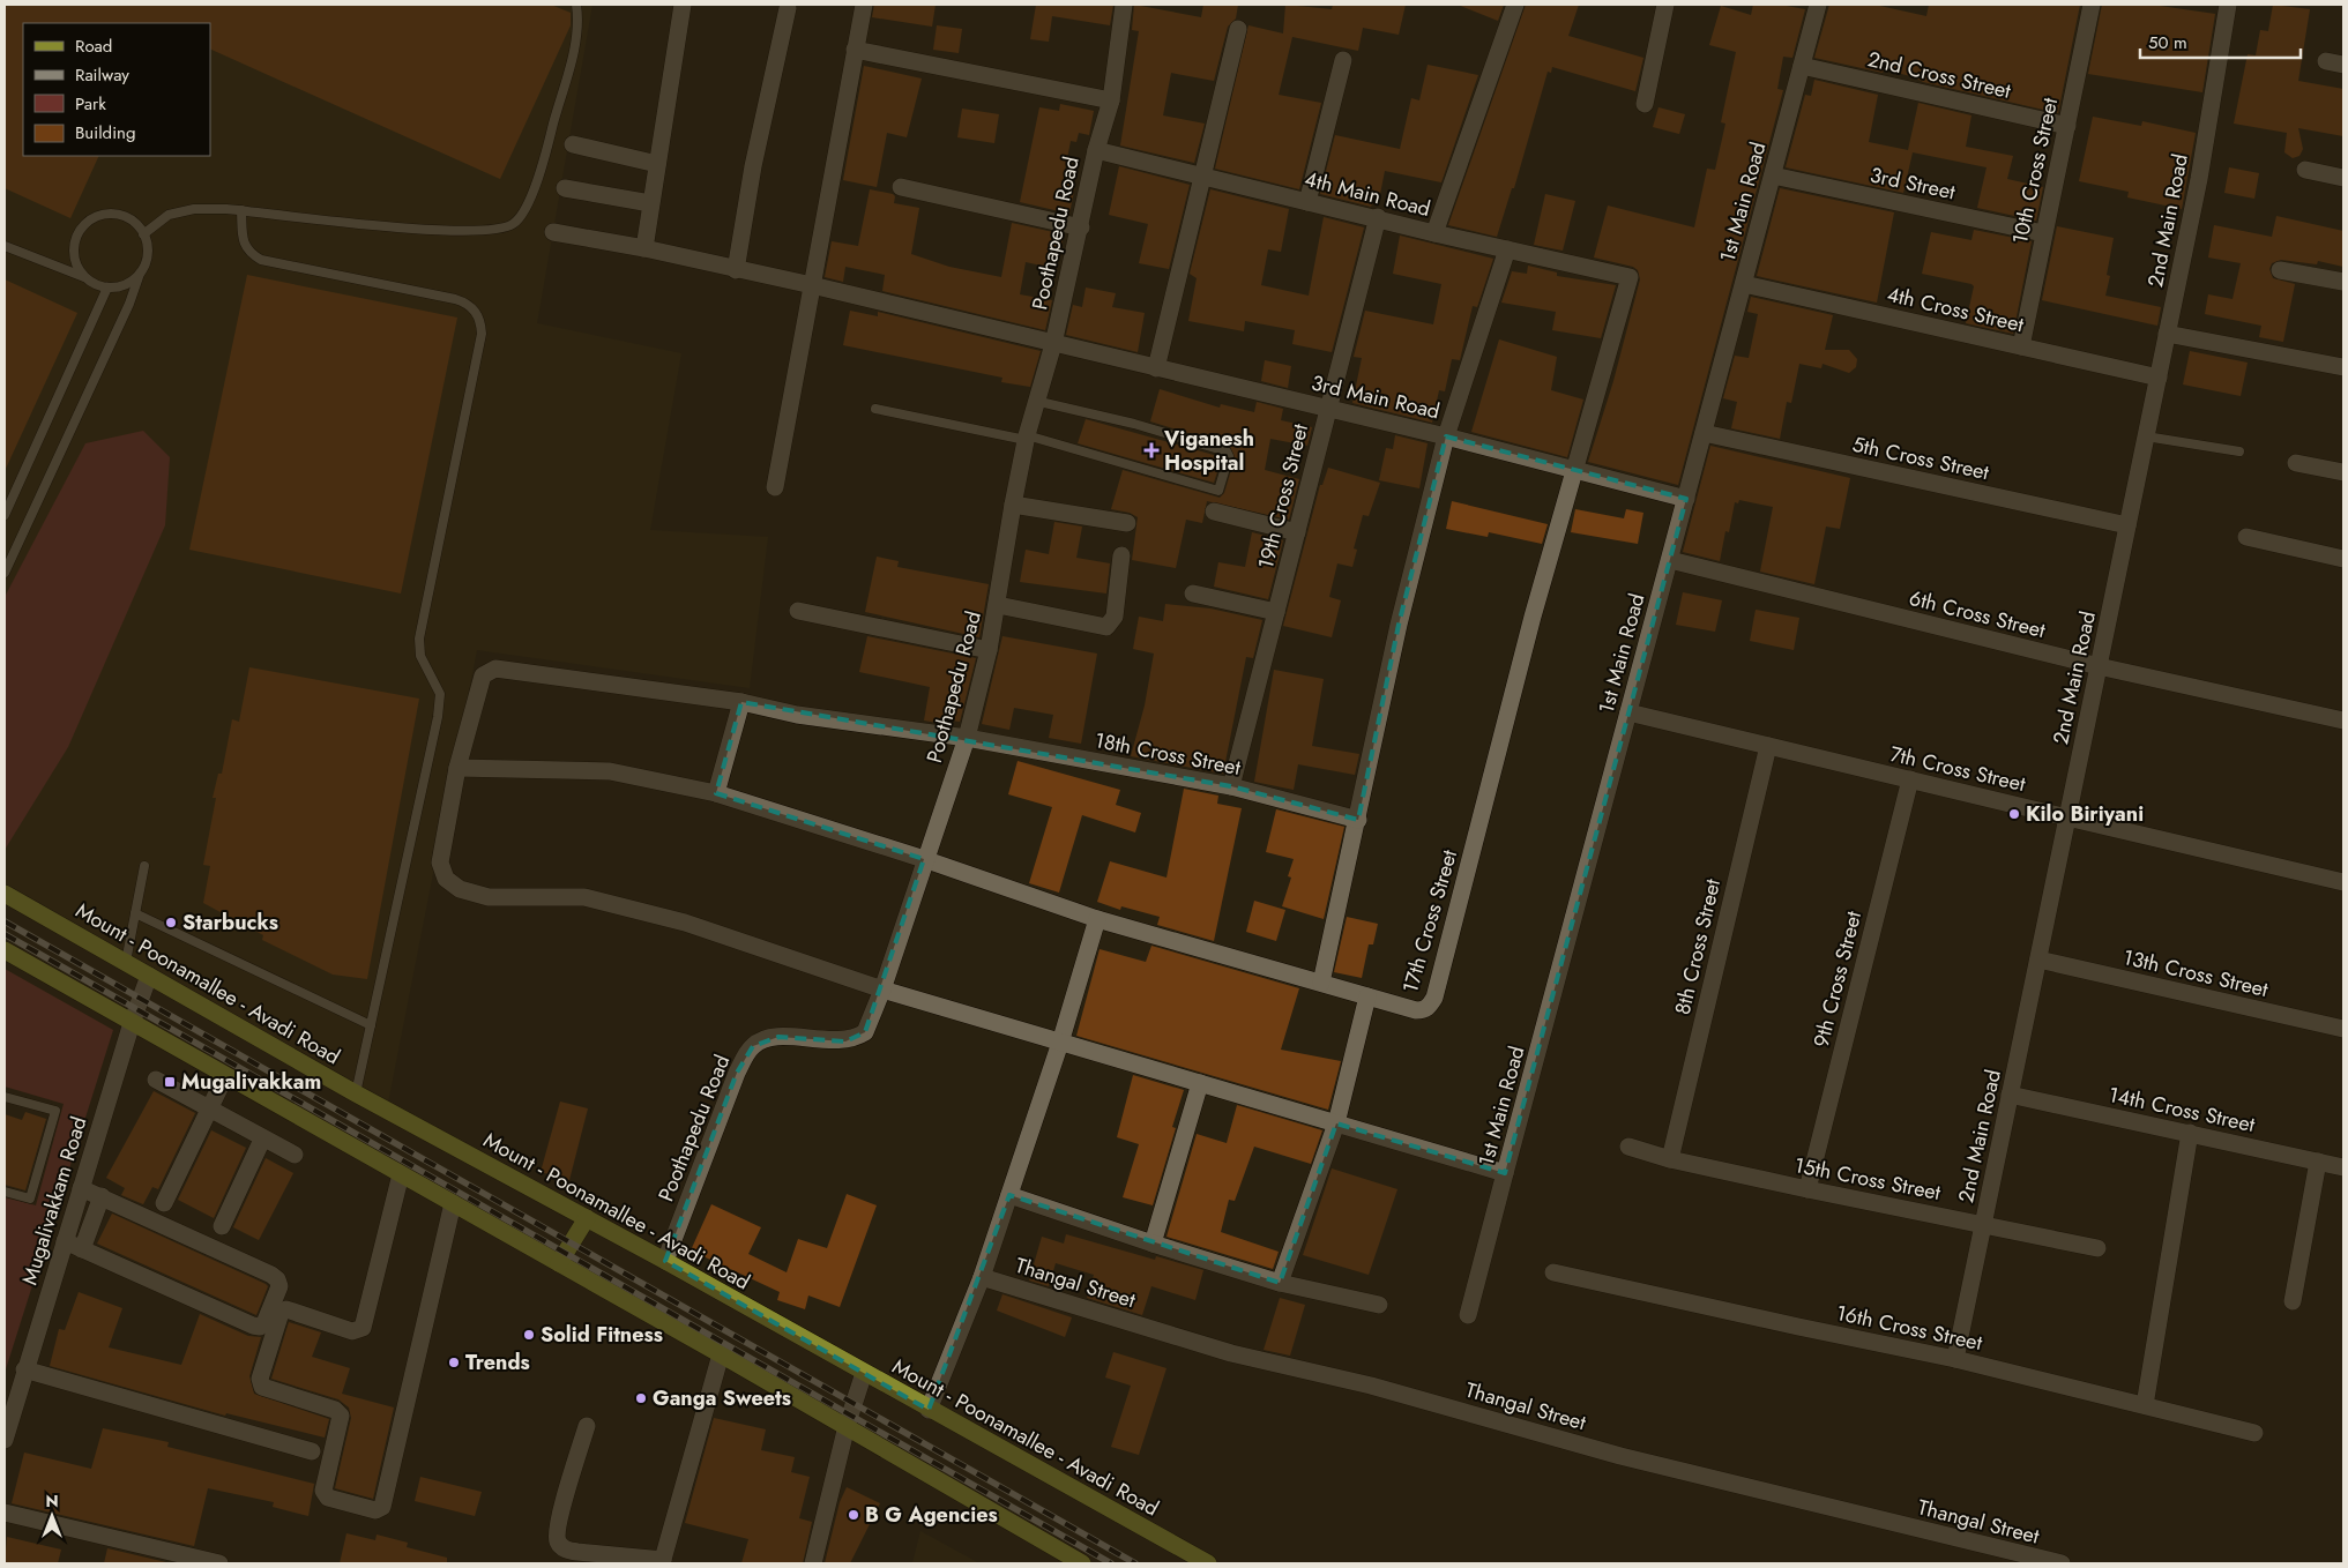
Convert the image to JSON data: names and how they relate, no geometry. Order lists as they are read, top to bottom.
{
  "streets": {
    "main road": ["Mount - Poonamallee - Avadi Road"],
    "street": [
      "2nd Cross Street",
      "10th Cross Street",
      "3rd Street",
      "4th Main Road",
      "1st Main Road",
      "2nd Main Road",
      "Poothapedu Road",
      "4th Cross Street",
      "3rd Main Road",
      "5th Cross Street",
      "19th Cross Street",
      "6th Cross Street",
      "18th Cross Street",
      "7th Cross Street",
      "17th Cross Street",
      "8th Cross Street",
      "13th Cross Street",
      "9th Cross Street",
      "14th Cross Street",
      "15th Cross Street",
      "Mugalivakkam Road",
      "Thangal Street",
      "16th Cross Street"
    ]
  },
  "crossings": [
    ["2nd Cross Street", "10th Cross Street"],
    ["2nd Cross Street", "1st Main Road"],
    ["10th Cross Street", "3rd Street"],
    ["10th Cross Street", "4th Cross Street"],
    ["3rd Street", "1st Main Road"],
    ["4th Main Road", "Poothapedu Road"],
    ["4th Main Road", "3rd Main Road"],
    ["4th Main Road", "19th Cross Street"],
    ["4th Main Road", "17th Cross Street"],
    ["1st Main Road", "4th Cross Street"],
    ["1st Main Road", "3rd Main Road"],
    ["1st Main Road", "5th Cross Street"],
    ["1st Main Road", "6th Cross Street"],
    ["1st Main Road", "18th Cross Street"],
    ["1st Main Road", "7th Cross Street"],
    ["2nd Main Road", "4th Cross Street"],
    ["2nd Main Road", "5th Cross Street"],
    ["2nd Main Road", "6th Cross Street"],
    ["2nd Main Road", "7th Cross Street"],
    ["2nd Main Road", "13th Cross Street"],
    ["2nd Main Road", "14th Cross Street"],
    ["2nd Main Road", "15th Cross Street"],
    ["2nd Main Road", "16th Cross Street"],
    ["Poothapedu Road", "3rd Main Road"],
    ["Poothapedu Road", "18th Cross Street"],
    ["Poothapedu Road", "17th Cross Street"],
    ["Poothapedu Road", "Mount - Poonamallee - Avadi Road"],
    ["3rd Main Road", "19th Cross Street"],
    ["3rd Main Road", "17th Cross Street"],
    ["19th Cross Street", "18th Cross Street"],
    ["18th Cross Street", "17th Cross Street"],
    ["7th Cross Street", "8th Cross Street"],
    ["7th Cross Street", "9th Cross Street"],
    ["8th Cross Street", "15th Cross Street"],
    ["9th Cross Street", "15th Cross Street"],
    ["Mount - Poonamallee - Avadi Road", "Mugalivakkam Road"]
  ],
  "places": {
    "health": ["Viganesh Hospital"],
    "other": [
      "Kilo Biriyani",
      "Starbucks",
      "Solid Fitness",
      "Trends",
      "Ganga Sweets",
      "B G Agencies"
    ],
    "transit": ["Mugalivakkam"]
  },
  "legend": [
    "Road",
    "Railway",
    "Park",
    "Building"
  ],
  "scale_bar": "50 m",
  "north": "top"
}
